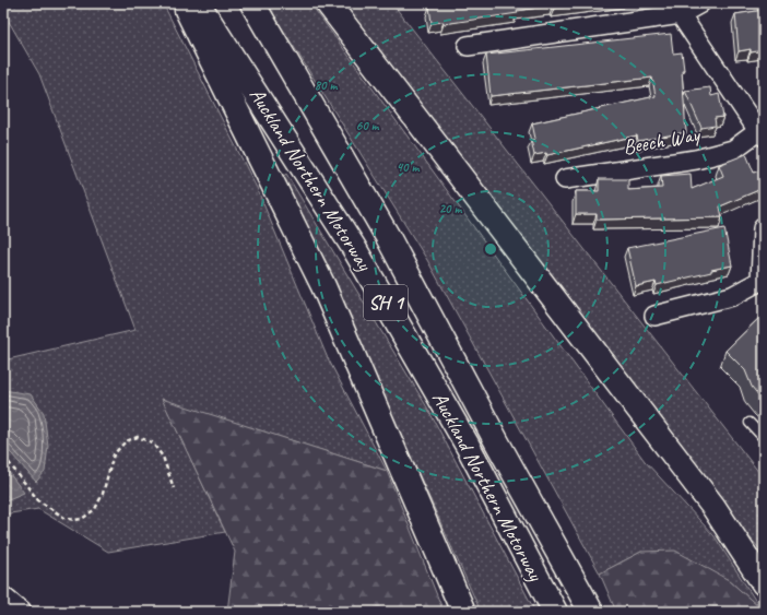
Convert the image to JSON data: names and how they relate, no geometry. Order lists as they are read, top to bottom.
{
  "streets": {
    "highway": ["Auckland Northern Motorway", "SH 1"],
    "street": ["Beech Way"]
  },
  "rings": [
    "80 m",
    "60 m",
    "40 m",
    "20 m"
  ]
}
